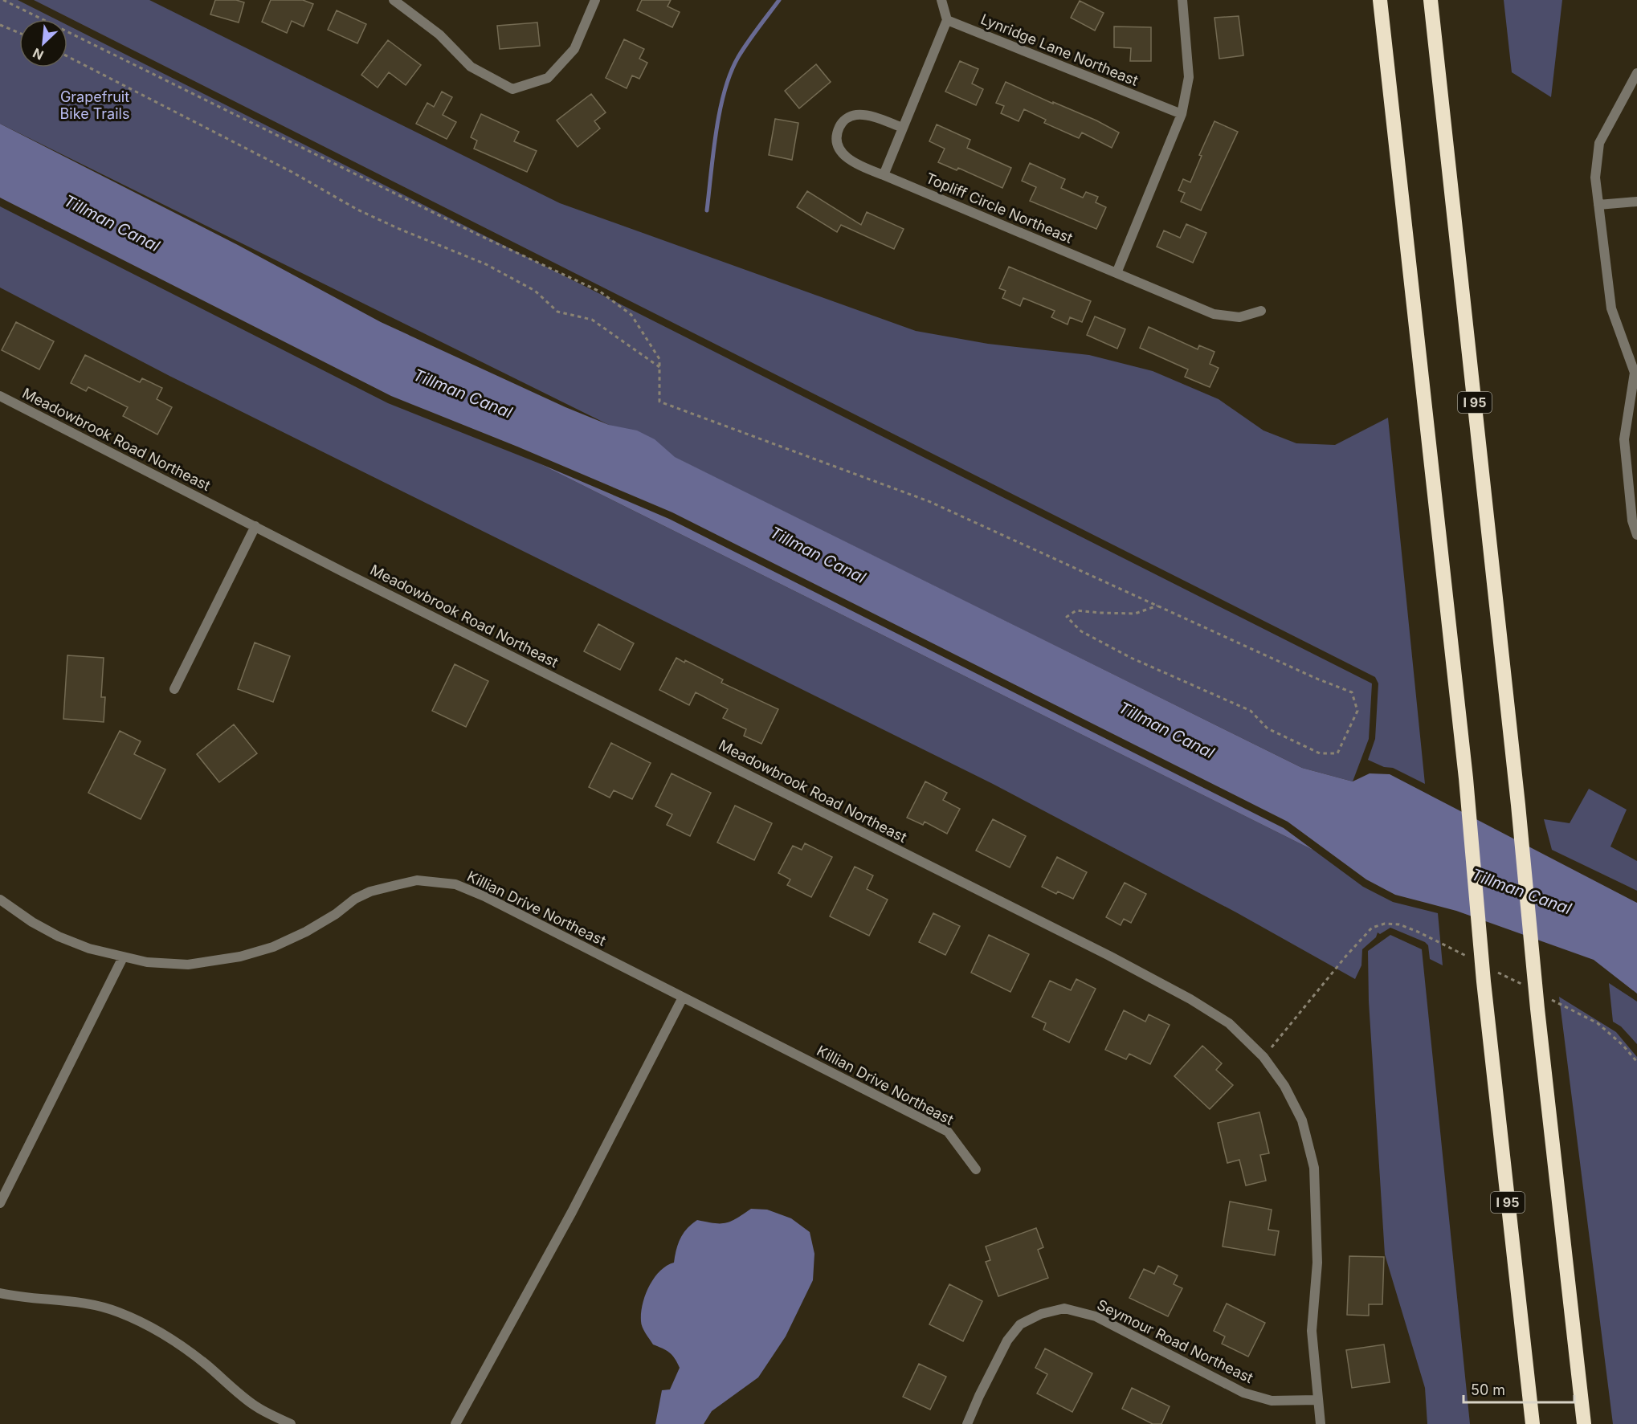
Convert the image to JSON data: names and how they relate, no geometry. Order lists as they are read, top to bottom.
{
  "streets": {
    "highway": ["I 95"],
    "street": [
      "Lynridge Lane Northeast",
      "Topliff Circle Northeast",
      "Meadowbrook Road Northeast",
      "Killian Drive Northeast",
      "Seymour Road Northeast"
    ]
  },
  "crossings": [
    ["Meadowbrook Road Northeast", "Seymour Road Northeast"]
  ],
  "water": ["Tillman Canal"],
  "parks": ["Grapefruit Bike Trails"],
  "scale_bar": "50 m",
  "north": "bottom left"
}
